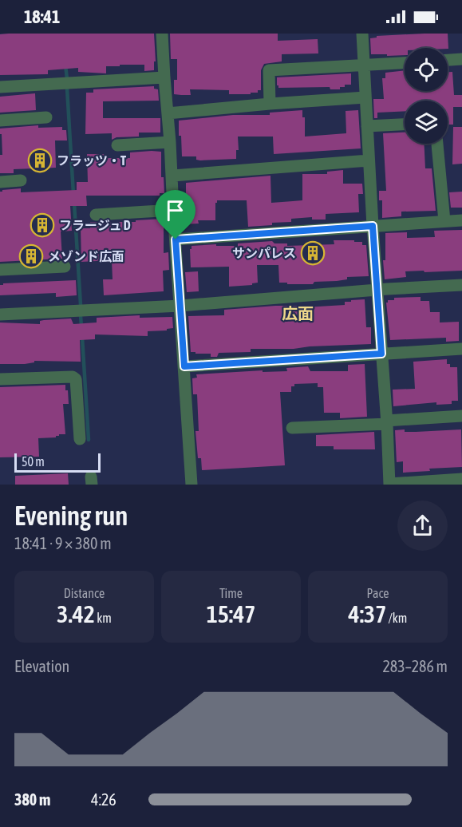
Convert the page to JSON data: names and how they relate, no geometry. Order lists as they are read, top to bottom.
{
  "districts": ["広面"],
  "places": {
    "building": [
      "フラッツ・T",
      "フラージュ D",
      "サンパレス",
      "メゾンド広面"
    ]
  },
  "scale_bar": "50 m",
  "page": {
    "status": "18:41",
    "scale": "50 m",
    "heading": ["Evening run", "18:41 · 9 × 380 m"],
    "stats": [
      ["Distance", "3.42 km"],
      ["Time", "15:47"],
      ["Pace", "4:37 /km"]
    ],
    "chart": ["Elevation", "283–286 m"],
    "list": [
      {
        "name": "380 m",
        "note": "4:26"
      }
    ]
  }
}
